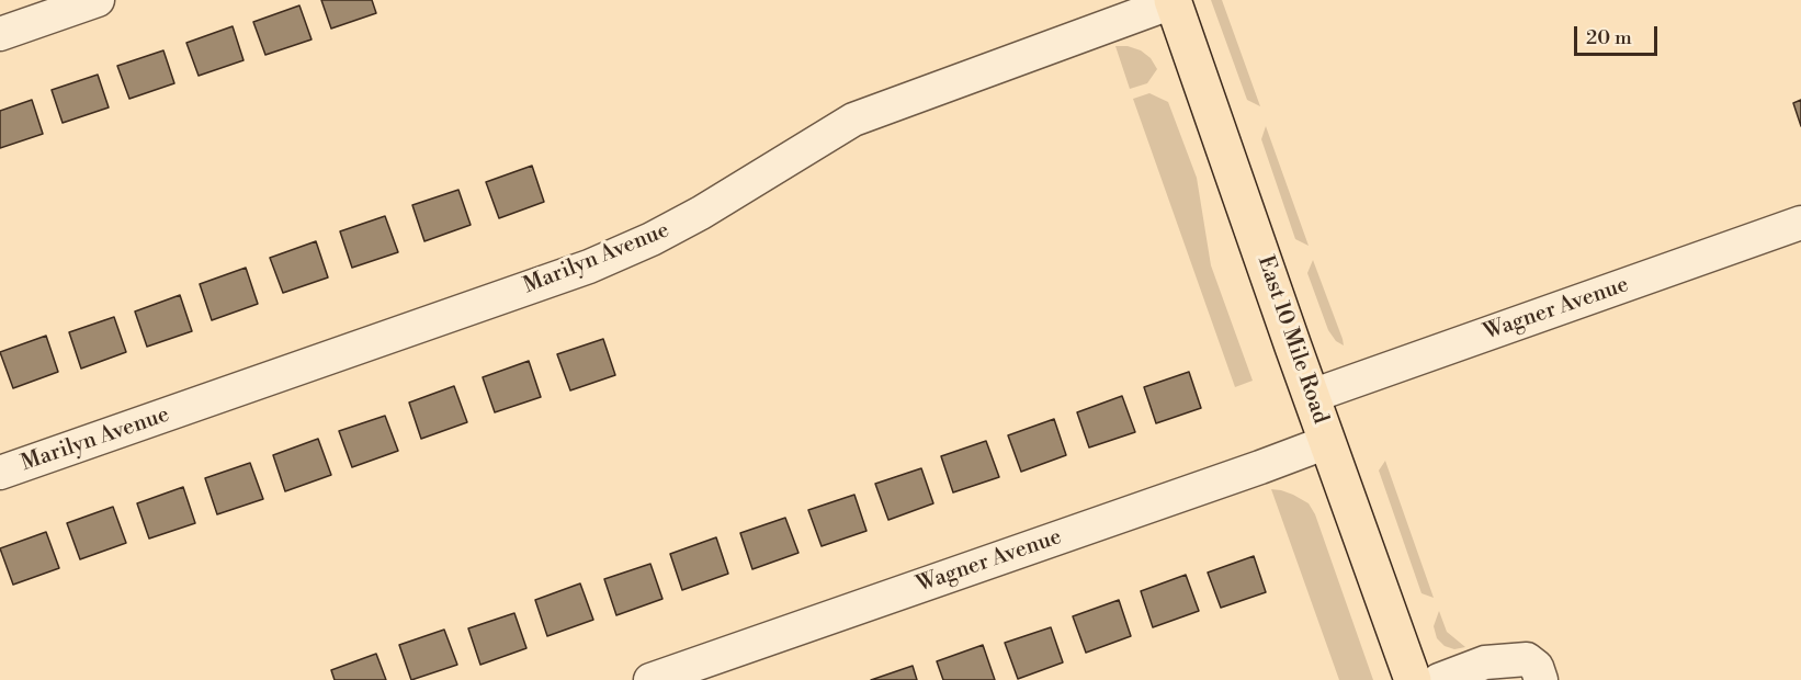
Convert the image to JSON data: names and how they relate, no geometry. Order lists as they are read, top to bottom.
{
  "streets": {
    "main road": ["East 10 Mile Road"],
    "street": ["Marilyn Avenue", "Wagner Avenue"]
  },
  "crossings": [
    ["Marilyn Avenue", "East 10 Mile Road"],
    ["Wagner Avenue", "East 10 Mile Road"]
  ],
  "scale_bar": "20 m"
}
